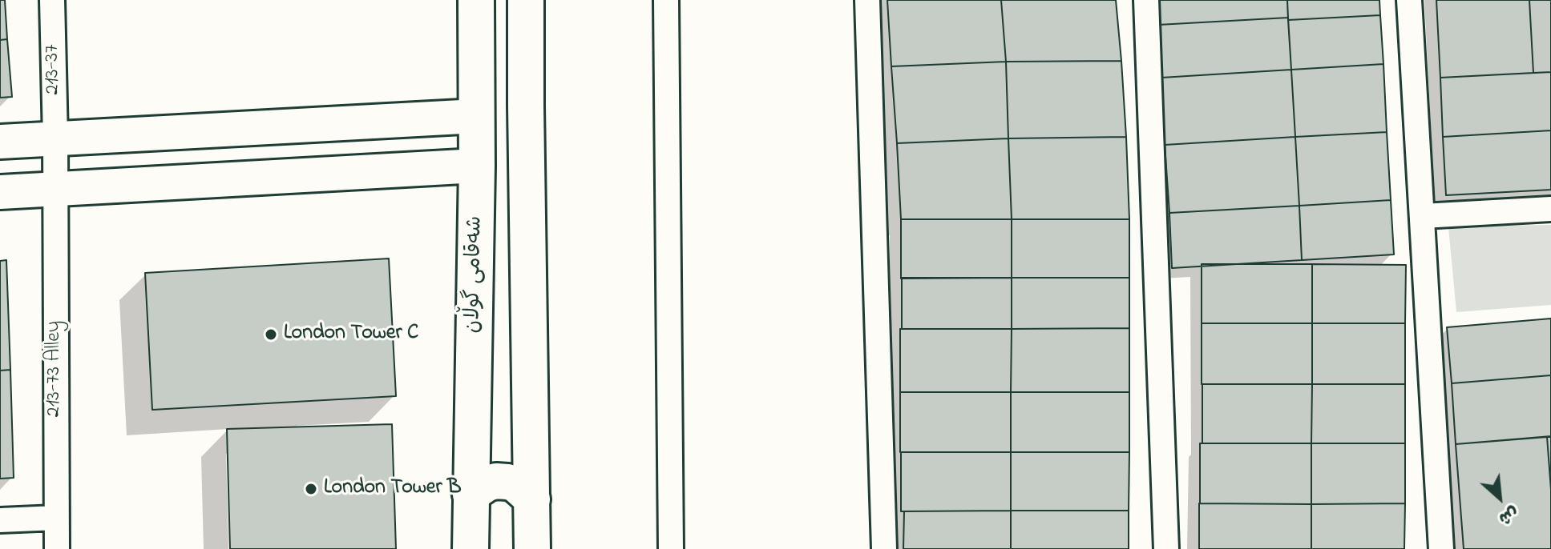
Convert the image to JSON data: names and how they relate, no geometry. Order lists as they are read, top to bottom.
{
  "streets": {
    "main road": ["شەقامی گوڵان"],
    "street": ["213-37", "213-73 Alley"]
  },
  "crossings": [
    ["213-37", "213-73 Alley"]
  ],
  "places": ["London Tower C", "London Tower B"],
  "north": "bottom right"
}
